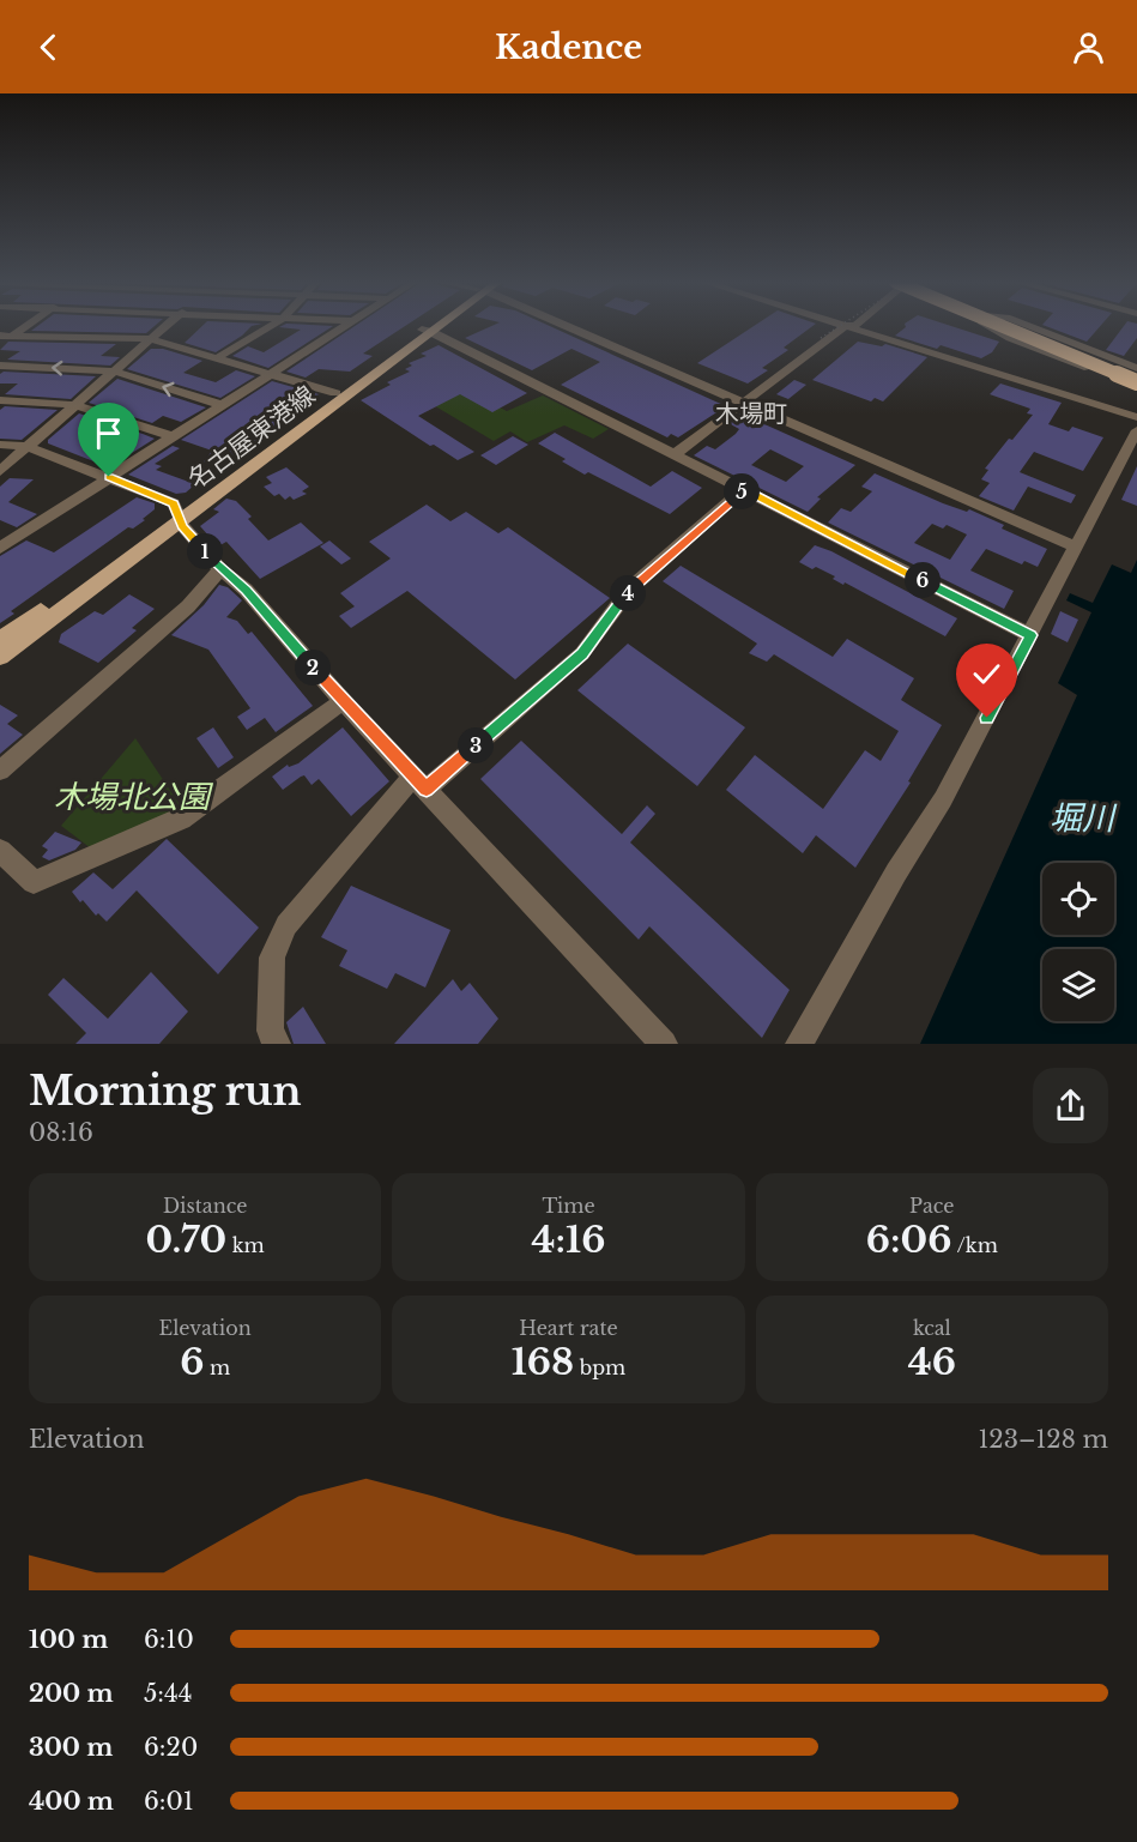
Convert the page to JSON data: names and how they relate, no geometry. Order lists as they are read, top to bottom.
{
  "streets": {
    "main road": ["名古屋東港線"]
  },
  "districts": ["木場町"],
  "water": ["堀川"],
  "parks": ["木場北公園"],
  "page": {
    "header": "Kadence",
    "pins": [
      "5",
      "1",
      "6",
      "4",
      "2",
      "3"
    ],
    "heading": ["Morning run", "08:16"],
    "stats": [
      ["Distance", "0.70 km"],
      ["Time", "4:16"],
      ["Pace", "6:06 /km"],
      ["Elevation", "6 m"],
      ["Heart rate", "168 bpm"],
      ["kcal", "46"]
    ],
    "chart": ["Elevation", "123–128 m"],
    "list": [
      {
        "name": "100 m",
        "note": "6:10"
      },
      {
        "name": "200 m",
        "note": "5:44"
      },
      {
        "name": "300 m",
        "note": "6:20"
      },
      {
        "name": "400 m",
        "note": "6:01"
      }
    ]
  }
}
